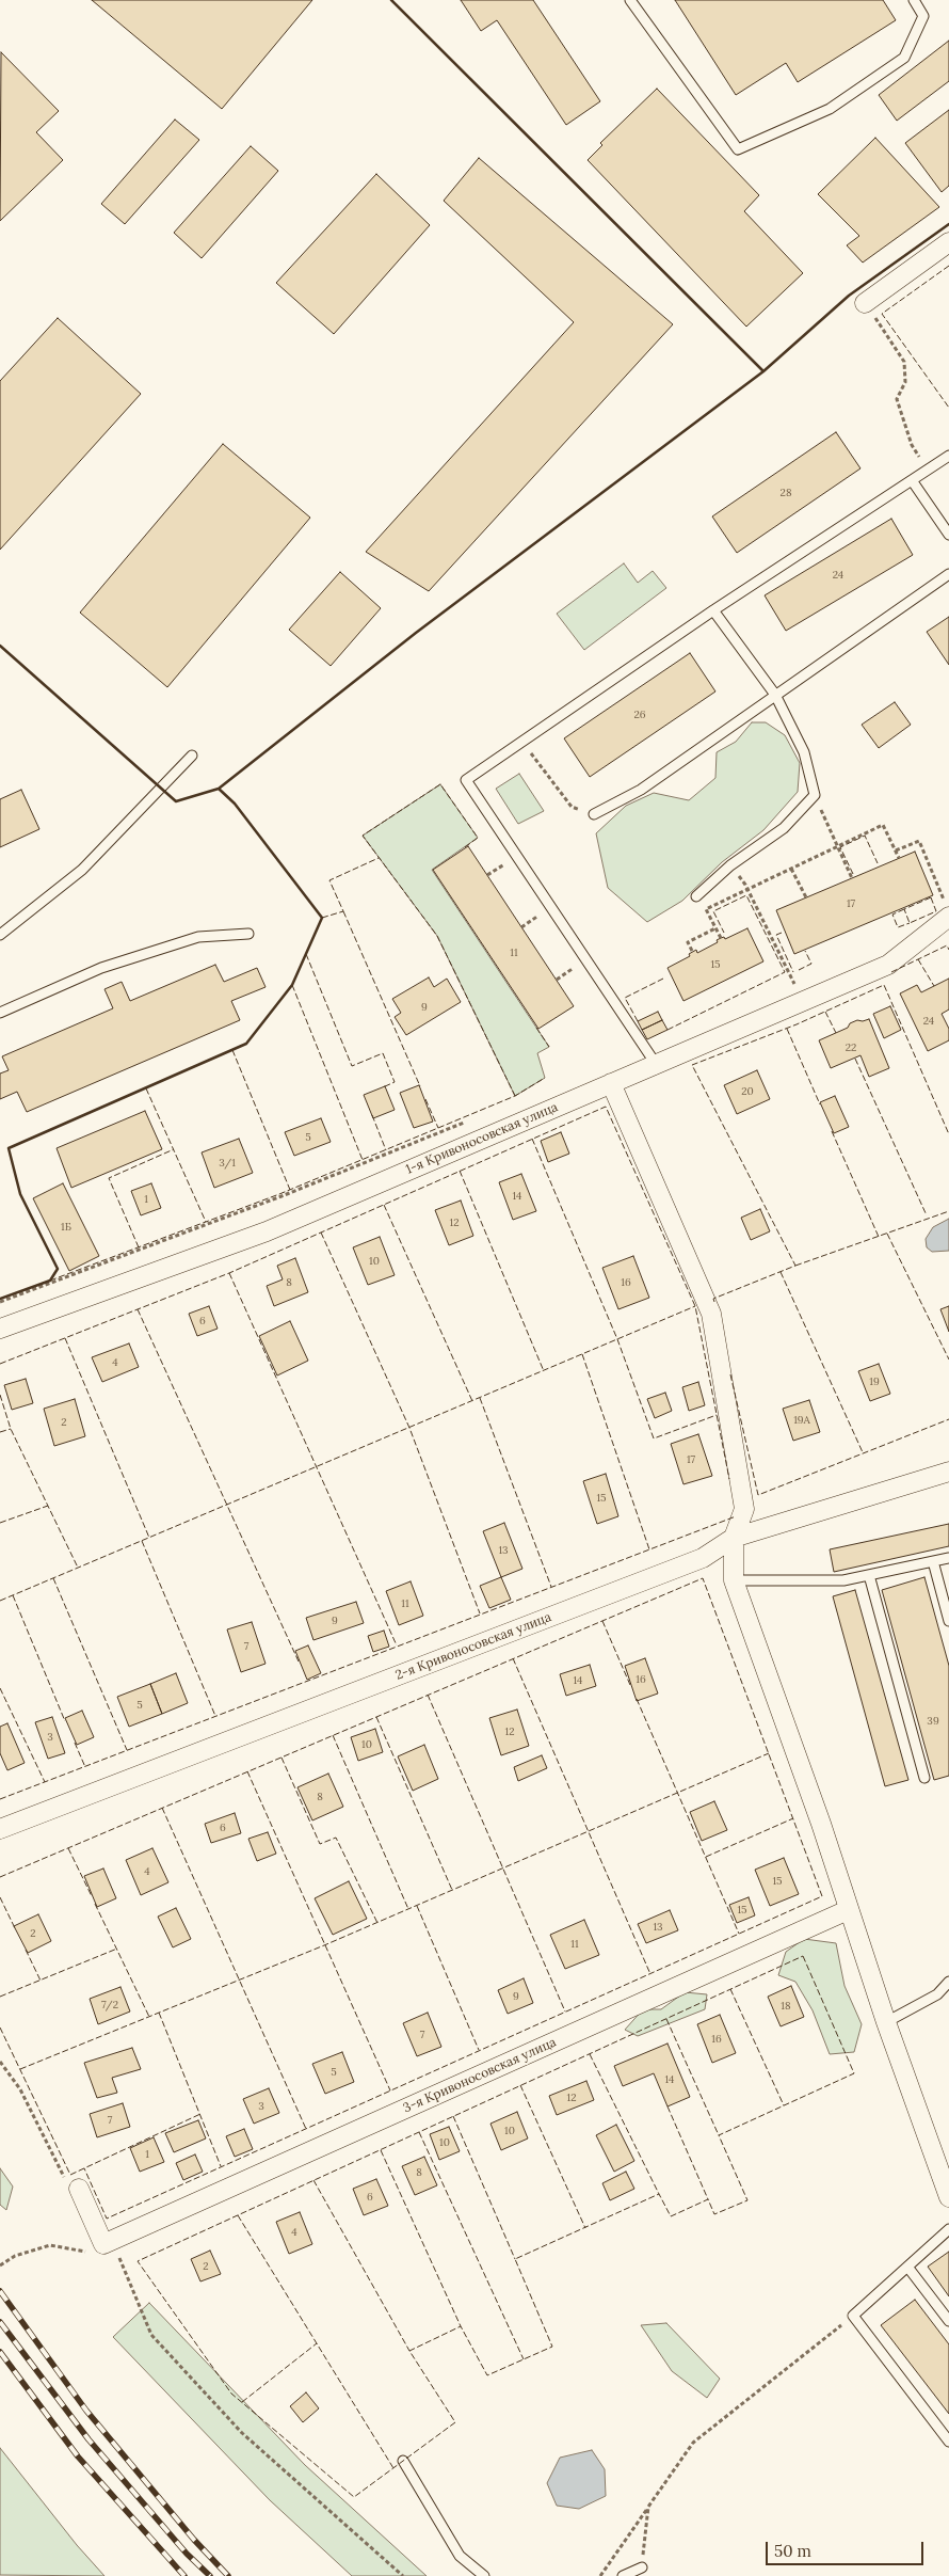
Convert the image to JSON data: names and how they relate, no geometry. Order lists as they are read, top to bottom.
{
  "streets": {
    "street": ["1-я Кривоносовская улица", "2-я Кривоносовская улица", "3-я Кривоносовская улица"]
  },
  "house_numbers": [
    "28",
    "24",
    "26",
    "17",
    "11",
    "15",
    "9",
    "24",
    "22",
    "20",
    "5",
    "3/1",
    "14",
    "1",
    "12",
    "1Б",
    "10",
    "8",
    "16",
    "6",
    "4",
    "19",
    "19А",
    "2",
    "17",
    "15",
    "13",
    "11",
    "9",
    "7",
    "16",
    "14",
    "5",
    "39",
    "12",
    "3",
    "10",
    "8",
    "6",
    "4",
    "15",
    "15",
    "13",
    "2",
    "11",
    "9",
    "7/2",
    "18",
    "7",
    "16",
    "5",
    "14",
    "12",
    "3",
    "7",
    "10",
    "10",
    "1",
    "8",
    "6",
    "4",
    "2"
  ],
  "scale_bar": "50 m"
}
